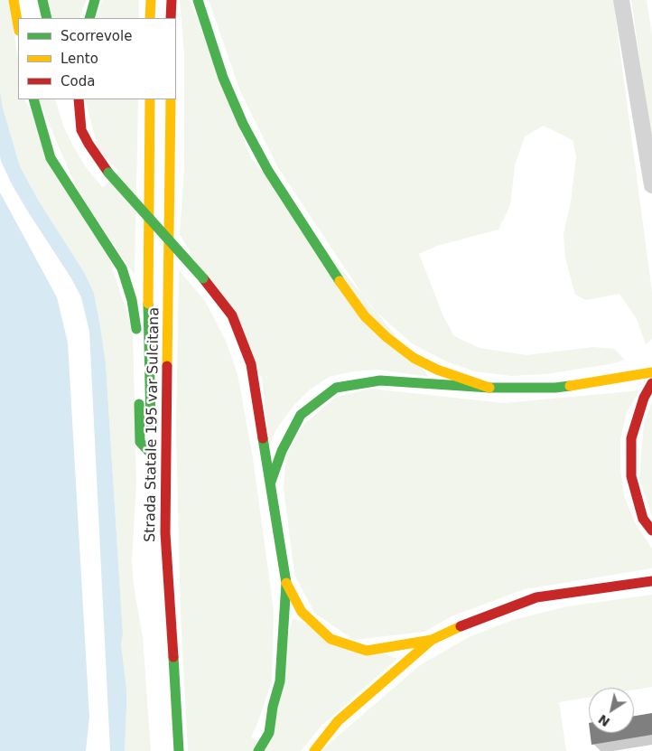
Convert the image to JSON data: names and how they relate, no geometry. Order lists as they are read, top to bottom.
{
  "streets": {
    "main road": ["Strada Statale 195 var Sulcitana"]
  },
  "legend": ["Scorrevole", "Lento", "Coda"],
  "north": "bottom left"
}
